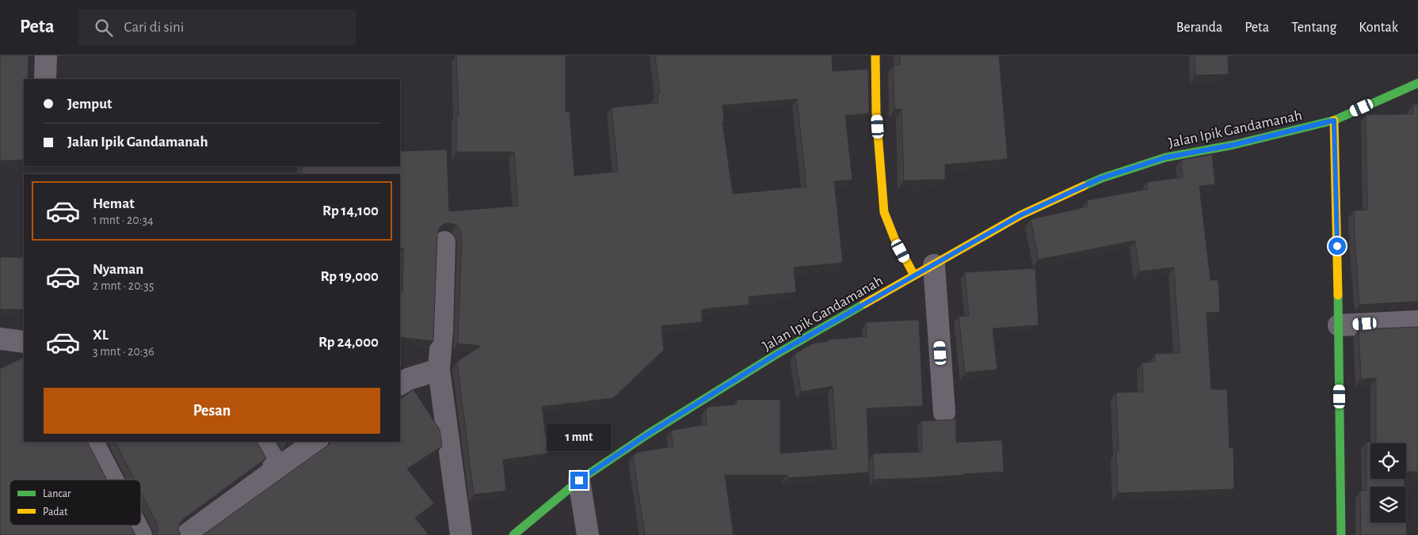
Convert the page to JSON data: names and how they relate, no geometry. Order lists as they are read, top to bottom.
{
  "streets": {
    "street": ["Jalan Ipik Gandamanah"]
  },
  "legend": ["Lancar", "Padat"],
  "page": {
    "header": "Peta",
    "search": "Cari di sini",
    "nav": [
      "Beranda",
      "Peta",
      "Tentang",
      "Kontak"
    ],
    "banner": ["Jemput", "Jalan Ipik Gandamanah"],
    "list": [
      {
        "name": "Hemat",
        "note": "1 mnt · 20:34",
        "value": "Rp 14,100"
      },
      {
        "name": "Nyaman",
        "note": "2 mnt · 20:35",
        "value": "Rp 19,000"
      },
      {
        "name": "XL",
        "note": "3 mnt · 20:36",
        "value": "Rp 24,000"
      }
    ],
    "buttons": "Pesan",
    "bubble": "1 mnt"
  }
}
